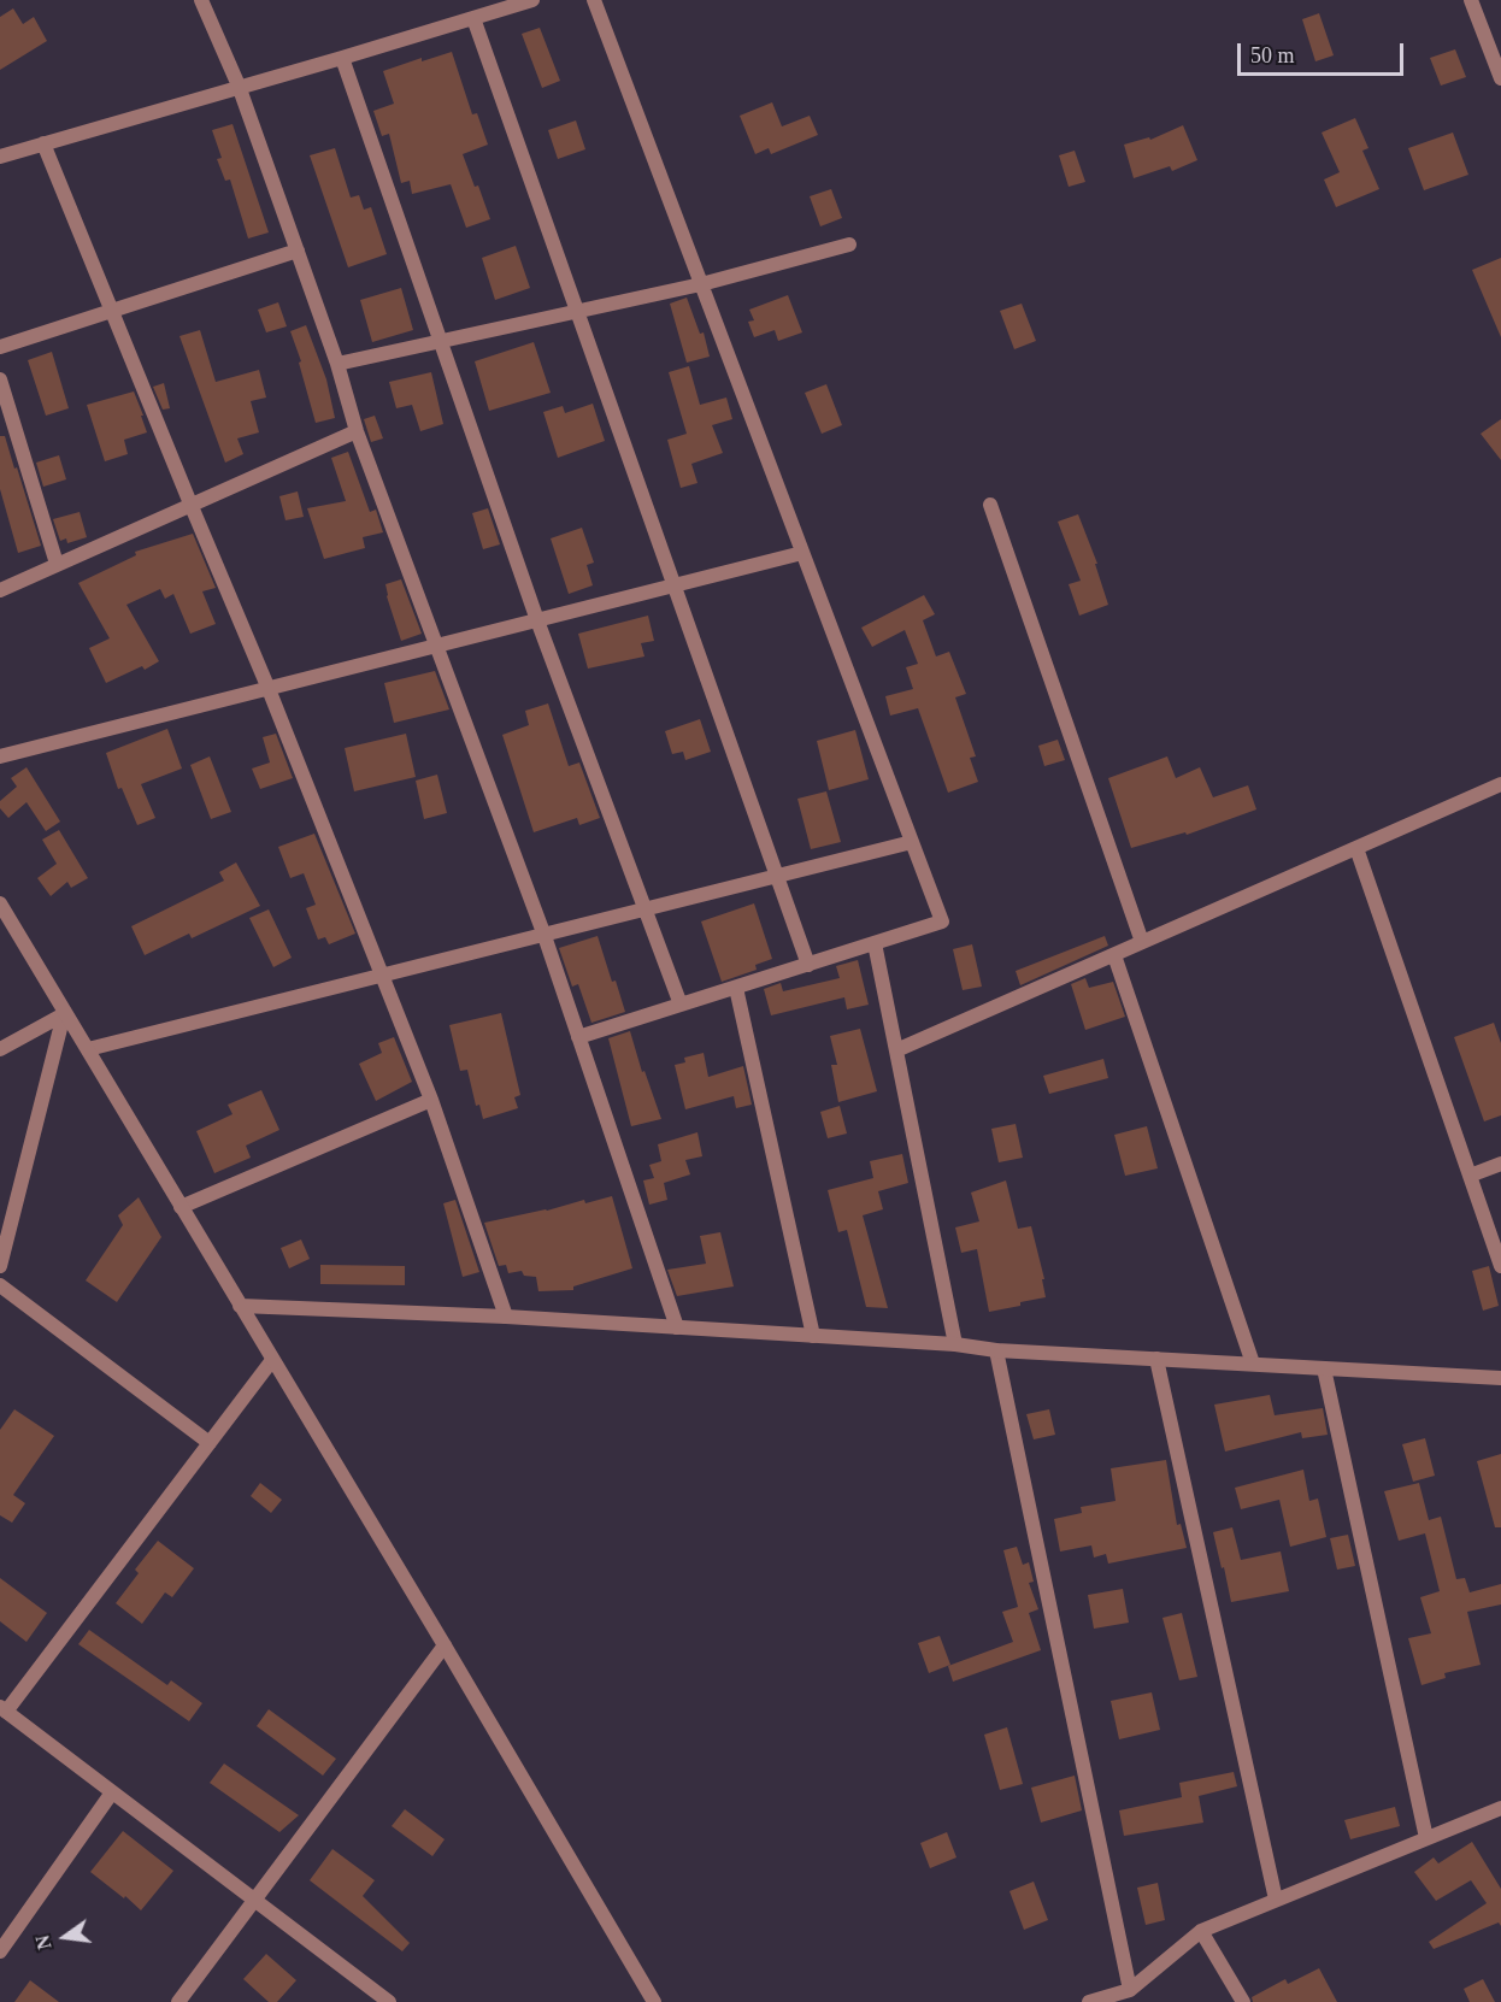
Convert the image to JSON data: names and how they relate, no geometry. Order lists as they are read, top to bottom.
{
  "scale_bar": "50 m",
  "north": "left"
}
